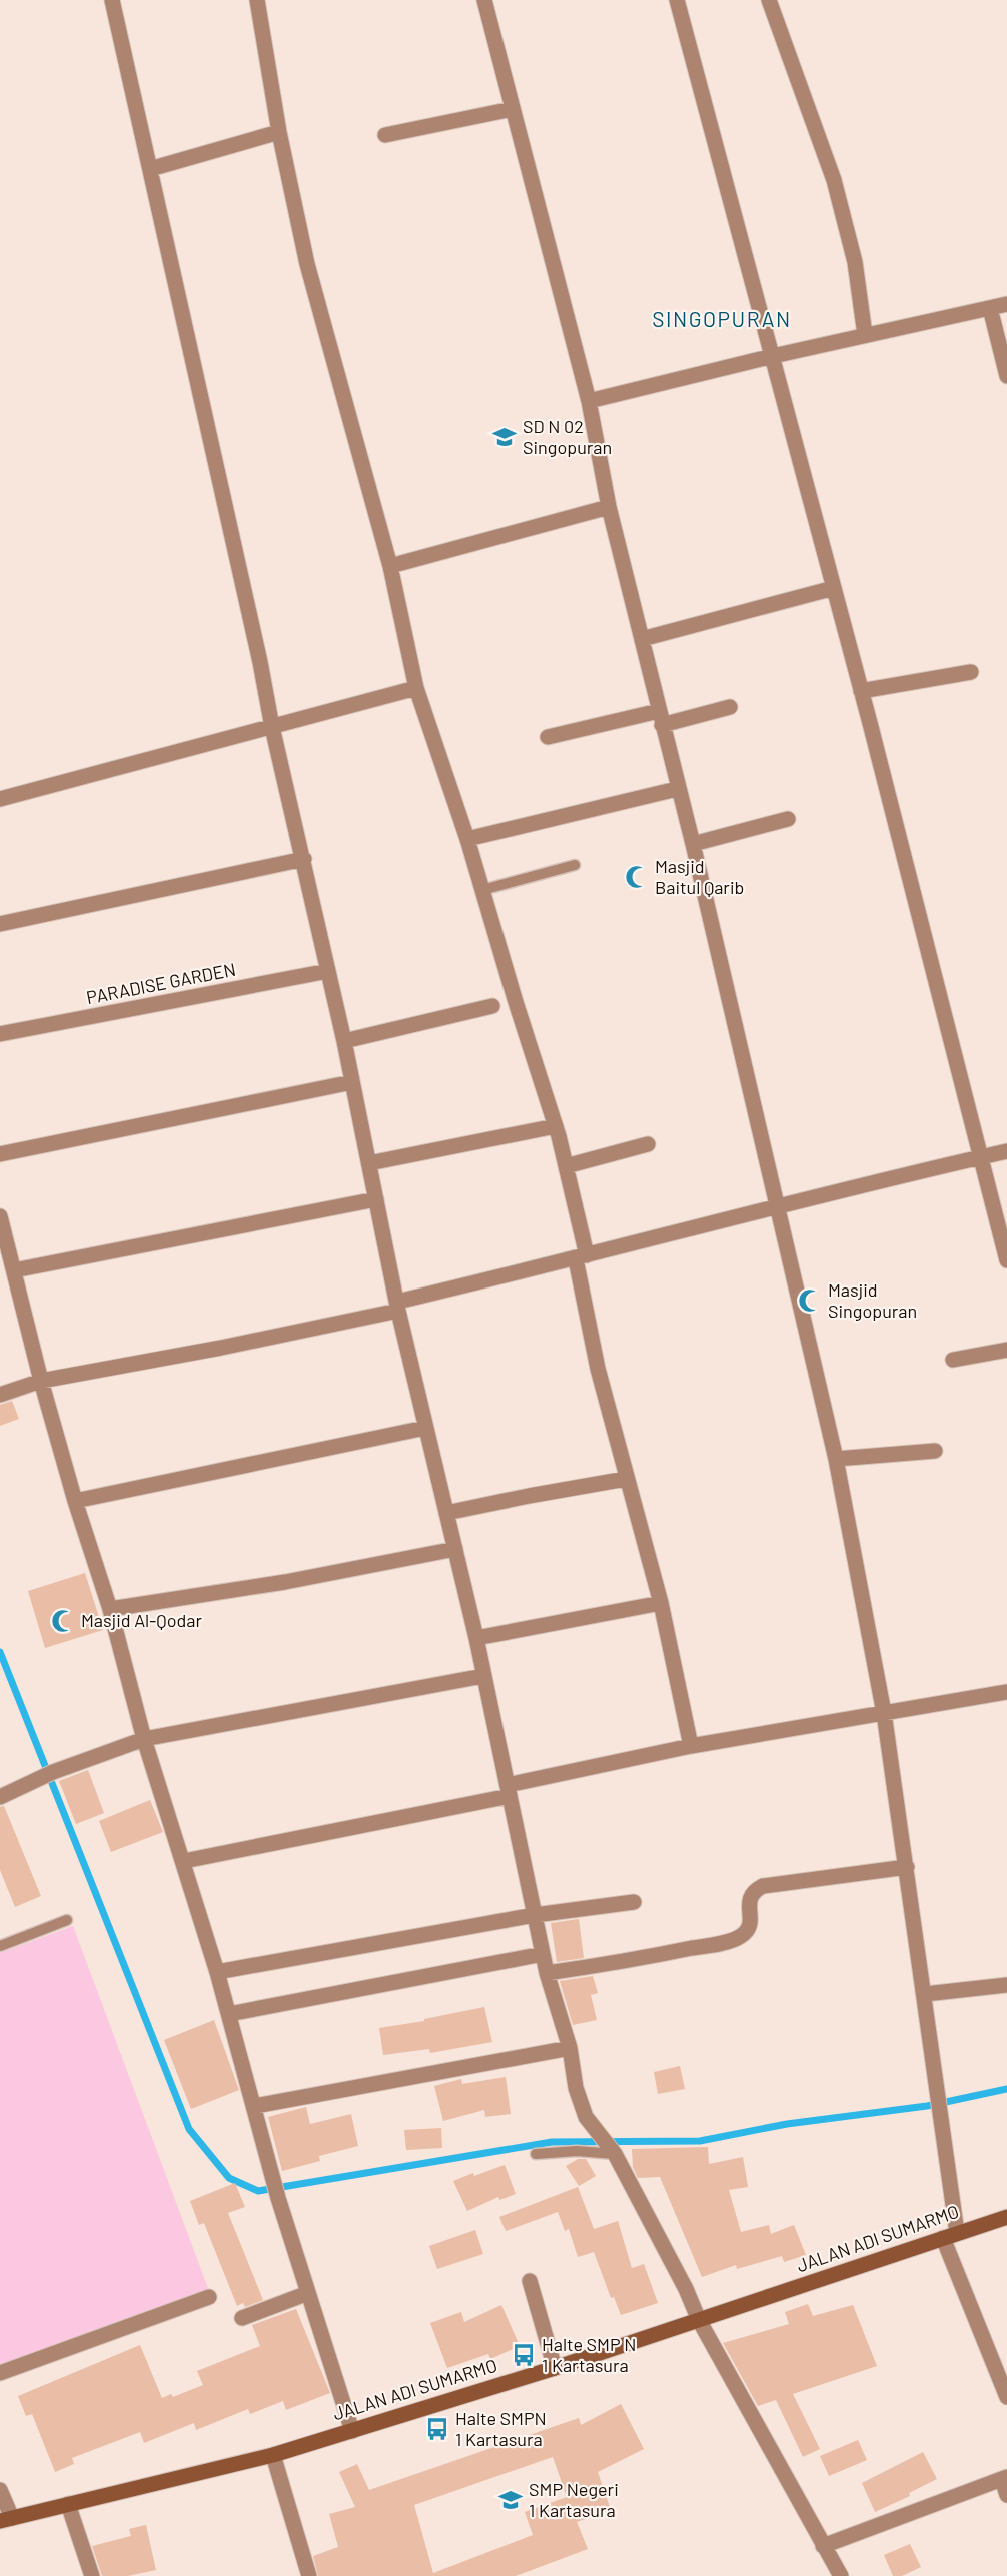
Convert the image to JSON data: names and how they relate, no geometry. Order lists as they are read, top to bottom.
{
  "streets": {
    "main road": ["JALAN ADI SUMARMO"],
    "street": ["PARADISE GARDEN"]
  },
  "districts": ["SINGOPURAN"],
  "places": {
    "school or university": ["SD N 02 Singopuran", "SMP Negeri 1 Kartasura"],
    "mosque": ["Masjid Baitul Qarib", "Masjid Singopuran", "Masjid Al-Qodar"],
    "bus stop": ["Halte SMP N 1 Kartasura", "Halte SMPN 1 Kartasura"]
  }
}
